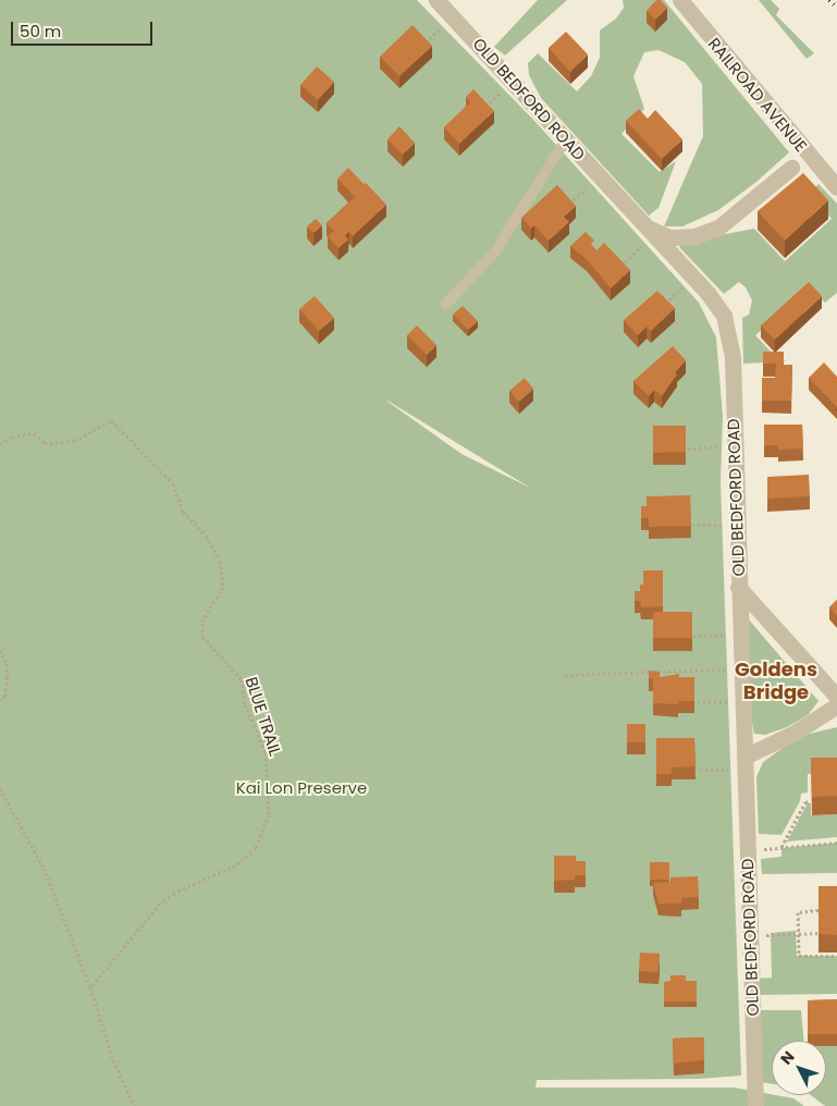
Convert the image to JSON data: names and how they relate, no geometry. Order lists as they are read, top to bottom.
{
  "streets": {
    "street": ["RAILROAD AVENUE", "OLD BEDFORD ROAD"],
    "path": ["BLUE TRAIL"]
  },
  "districts": ["Goldens Bridge"],
  "parks": ["Kai Lon Preserve"],
  "scale_bar": "50 m",
  "north": "top left"
}
